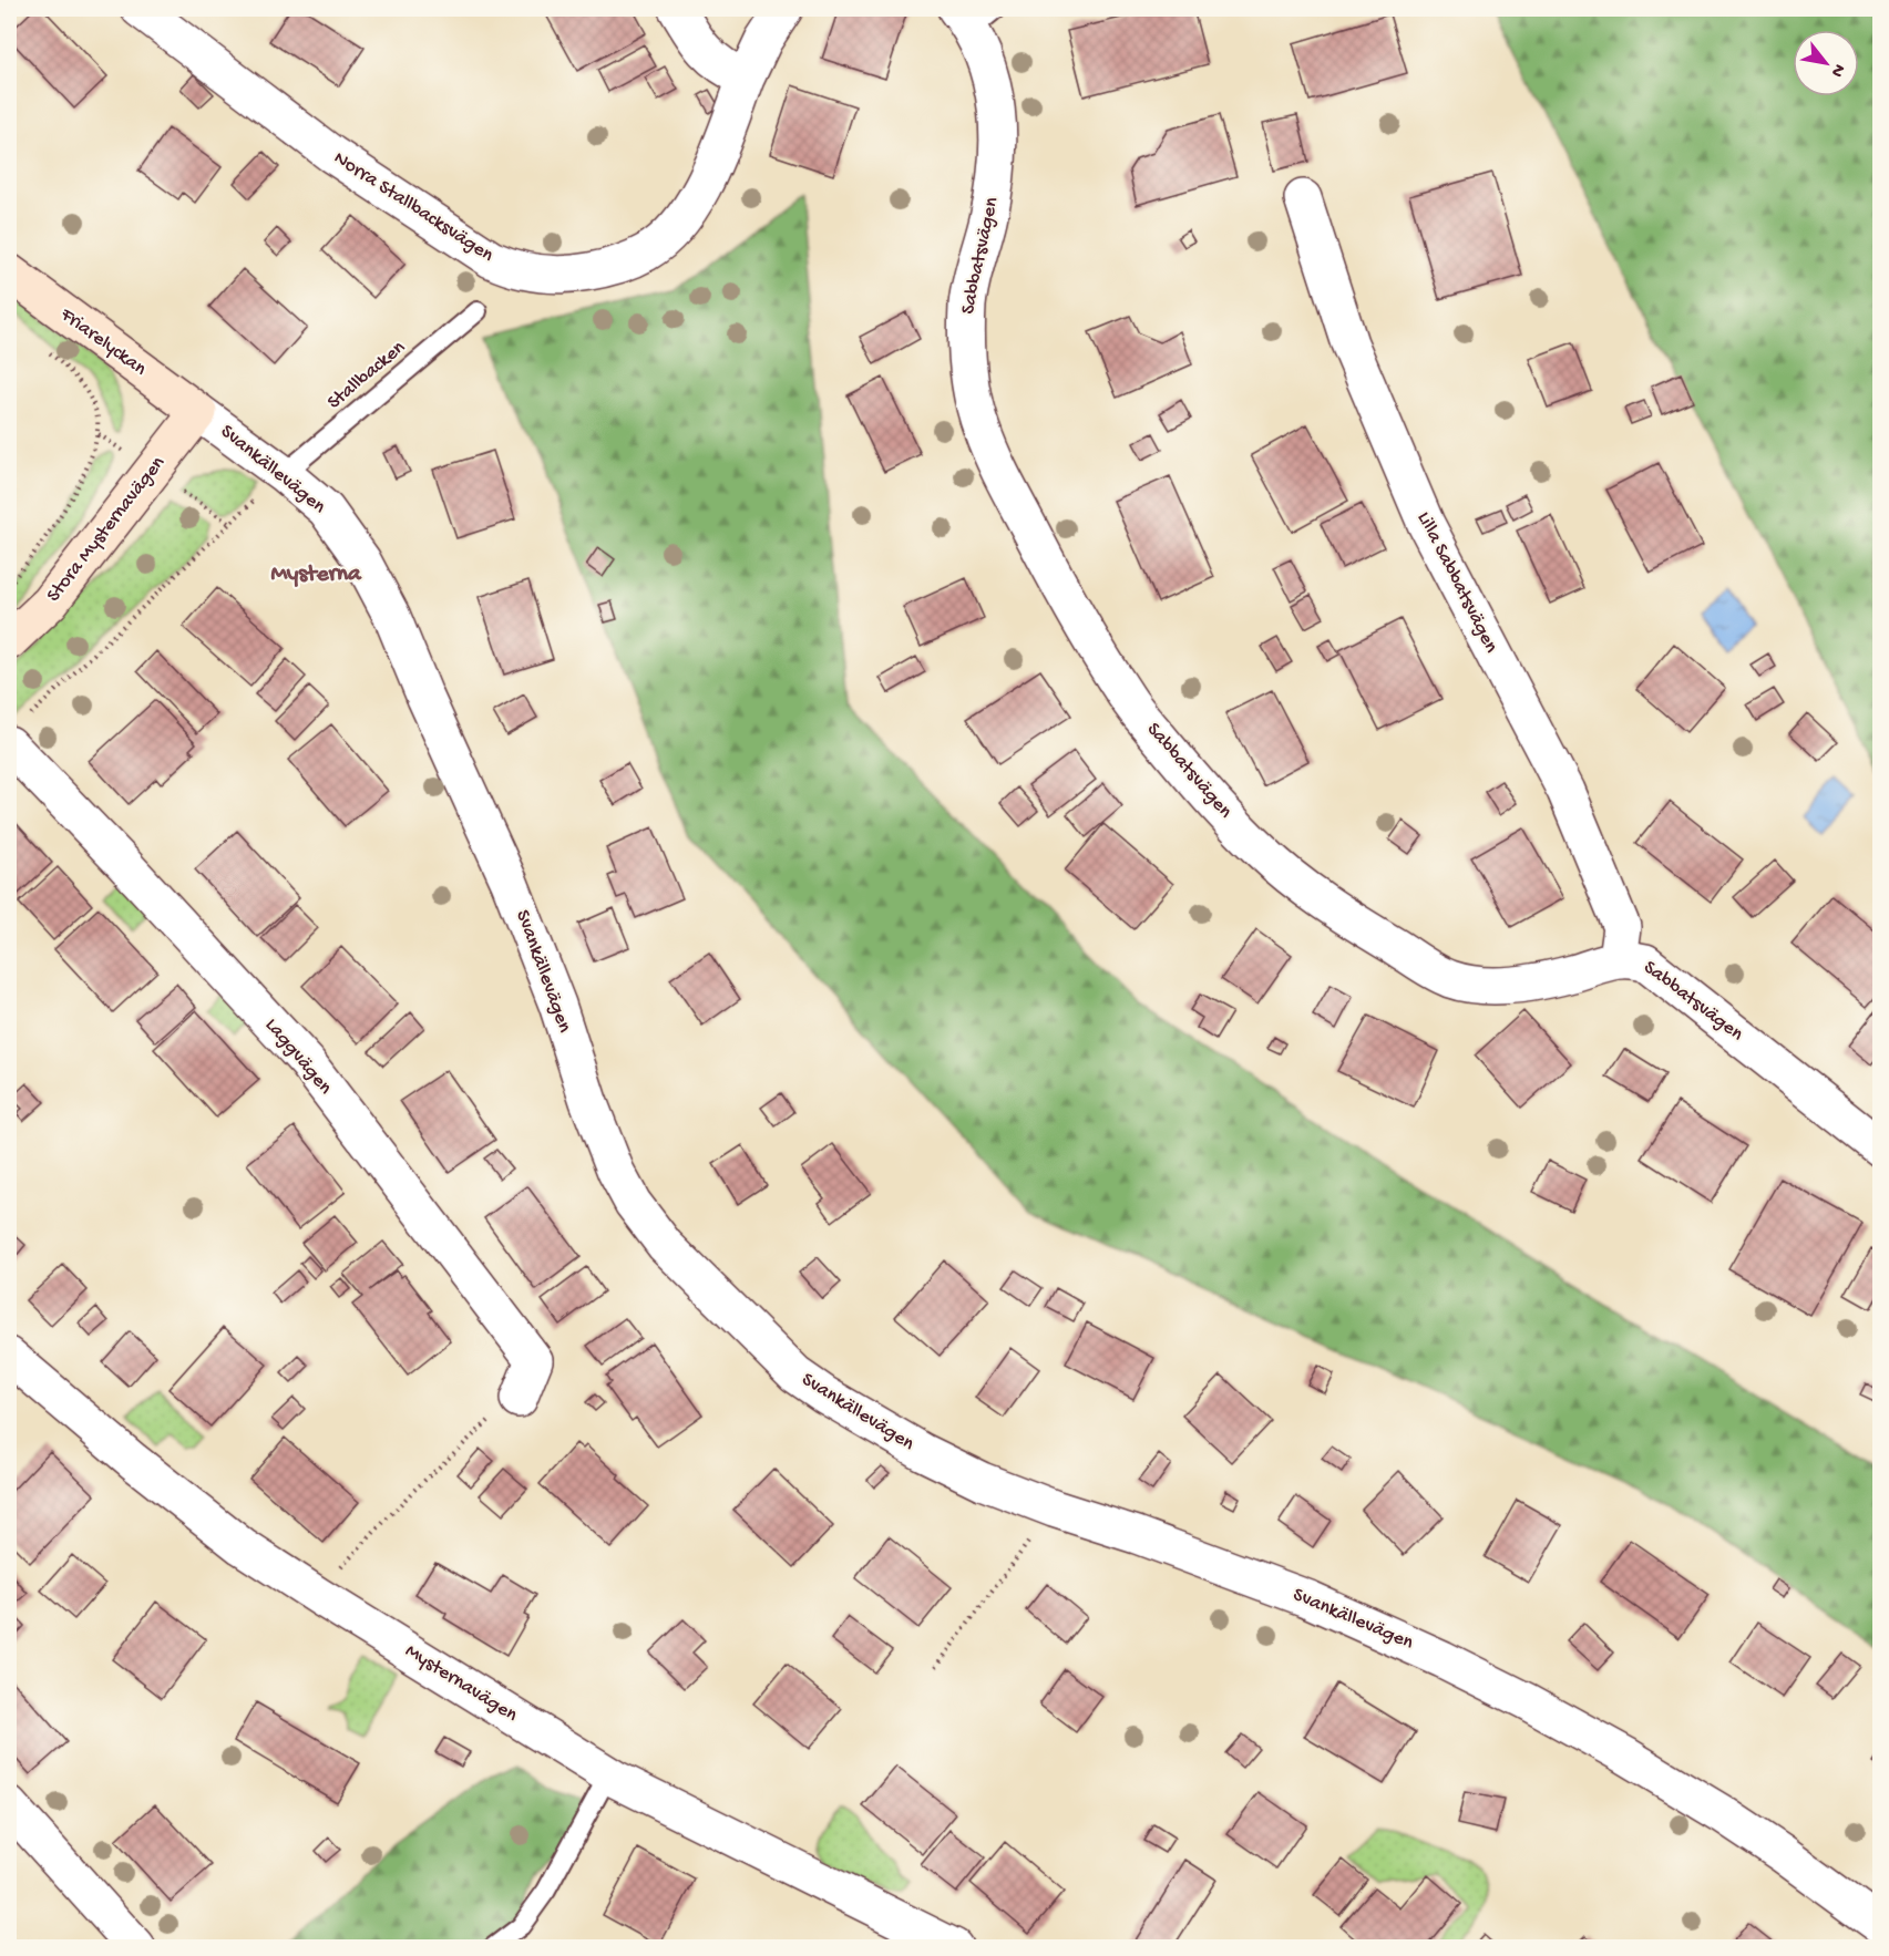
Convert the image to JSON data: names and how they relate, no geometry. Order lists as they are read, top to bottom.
{
  "streets": {
    "street": [
      "Norra Stallbacksvägen",
      "Sabbatsvägen",
      "Friarelyckan",
      "Svankällevägen",
      "Stora Mysternavägen",
      "Lilla Sabbatsvägen",
      "Laggvägen",
      "Mysternavägen"
    ],
    "lane": ["Stallbacken"]
  },
  "crossings": [
    ["Sabbatsvägen", "Lilla Sabbatsvägen"],
    ["Friarelyckan", "Svankällevägen"],
    ["Friarelyckan", "Stora Mysternavägen"],
    ["Stallbacken", "Svankällevägen"],
    ["Svankällevägen", "Stora Mysternavägen"]
  ],
  "districts": ["Mysterna"],
  "north": "bottom right"
}
